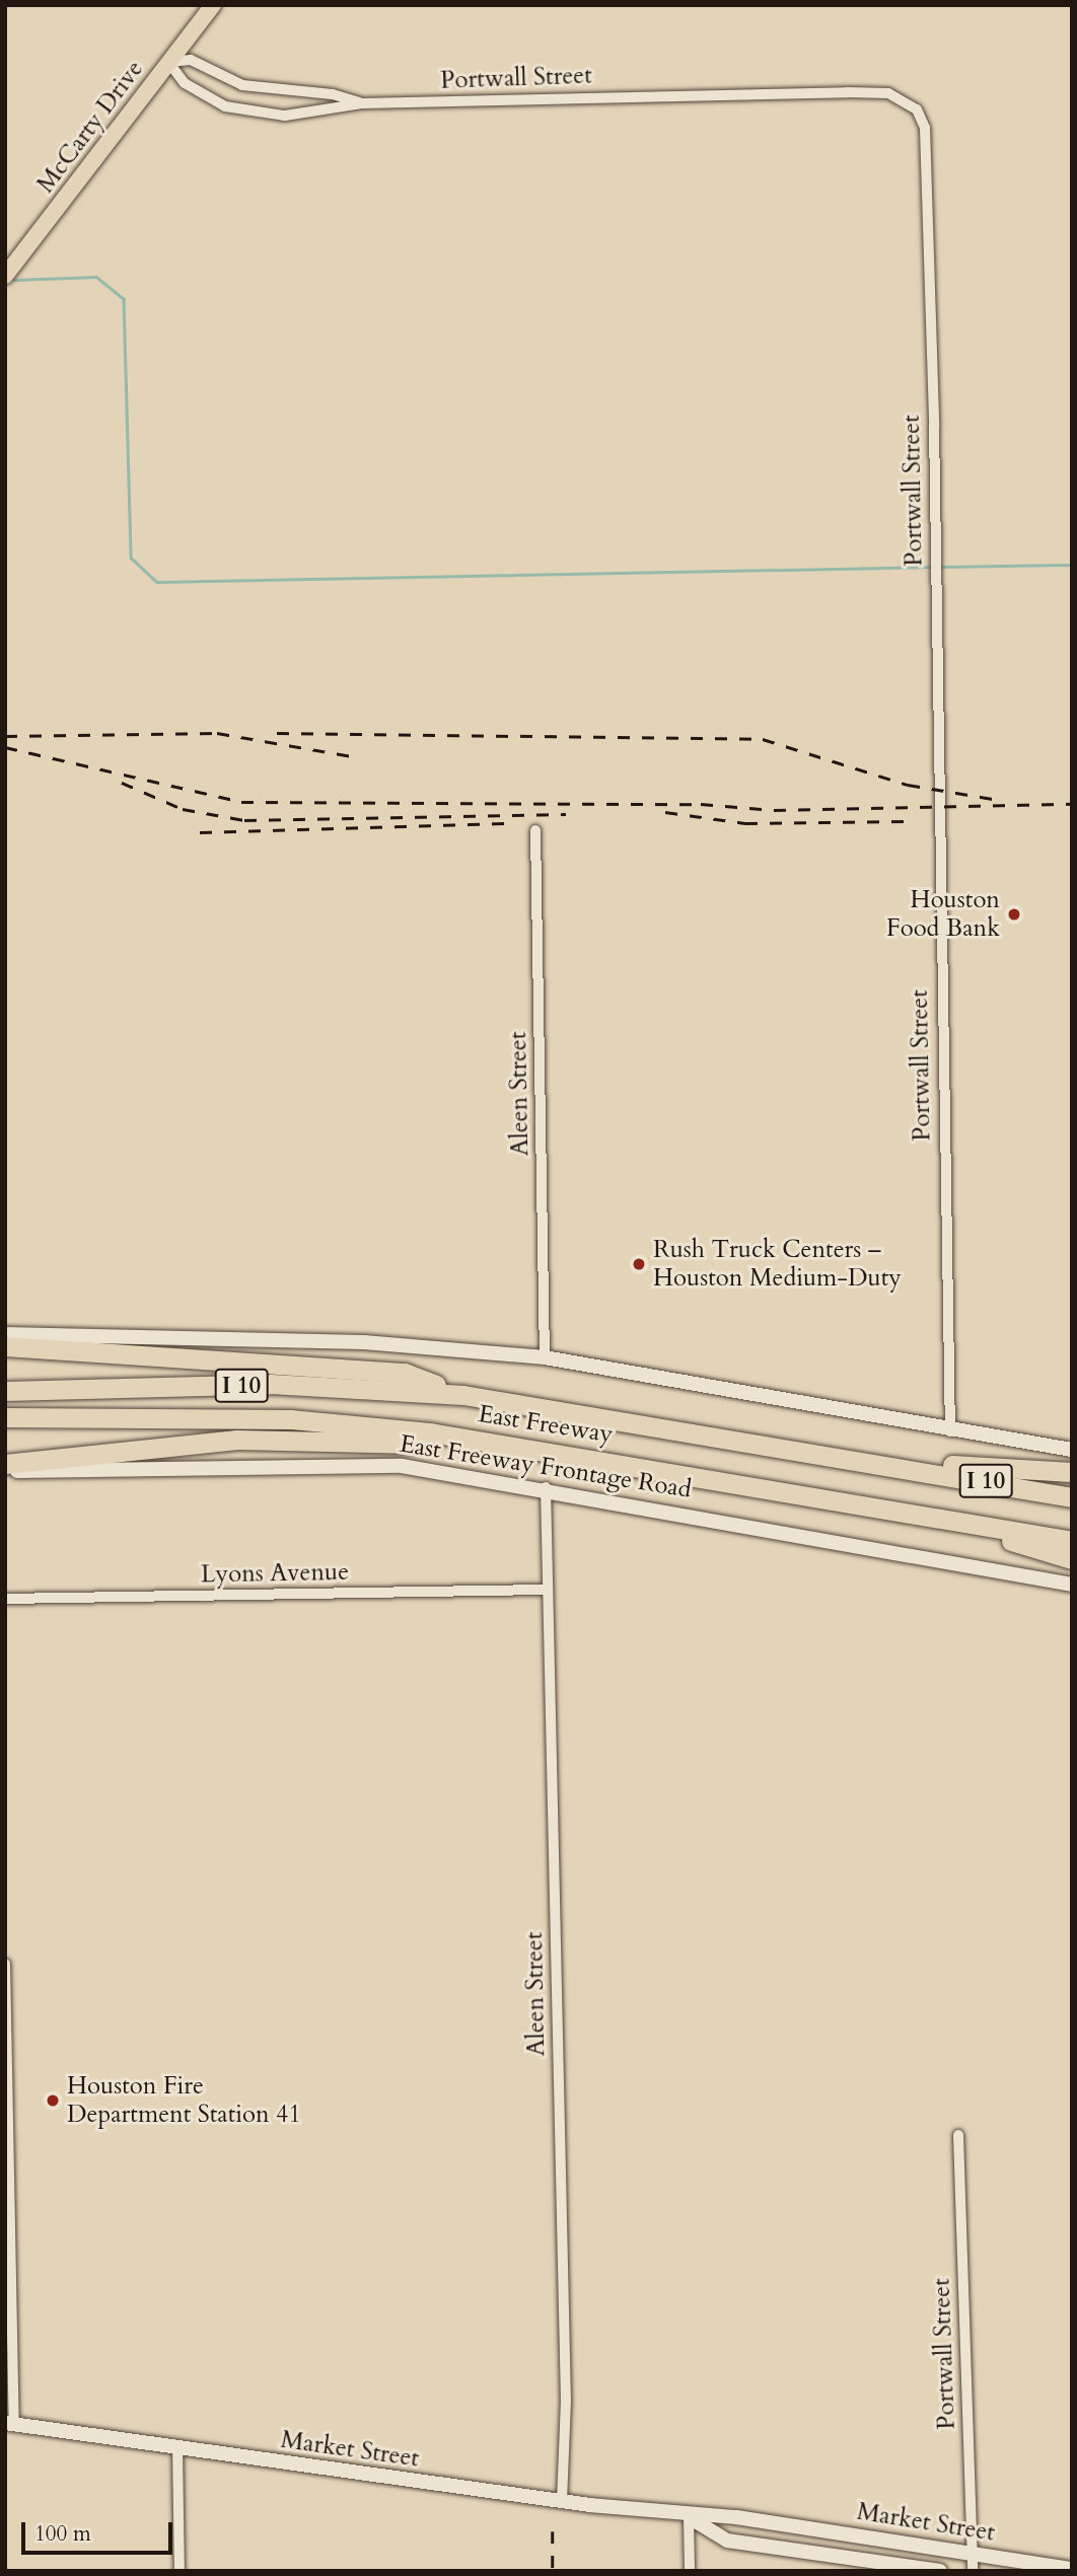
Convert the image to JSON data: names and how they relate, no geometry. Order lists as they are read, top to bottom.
{
  "streets": {
    "highway": ["I 10", "East Freeway"],
    "main road": ["McCarty Drive", "East Freeway Frontage Road", "Market Street"],
    "street": ["Portwall Street", "Aleen Street", "Lyons Avenue"]
  },
  "crossings": [
    ["Portwall Street", "McCarty Drive"],
    ["Portwall Street", "Market Street"],
    ["Aleen Street", "East Freeway Frontage Road"],
    ["Aleen Street", "Lyons Avenue"],
    ["Aleen Street", "Market Street"]
  ],
  "places": ["Houston Food Bank", "Rush Truck Centers – Houston Medium-Duty", "Houston Fire Department Station 41"],
  "scale_bar": "100 m"
}
